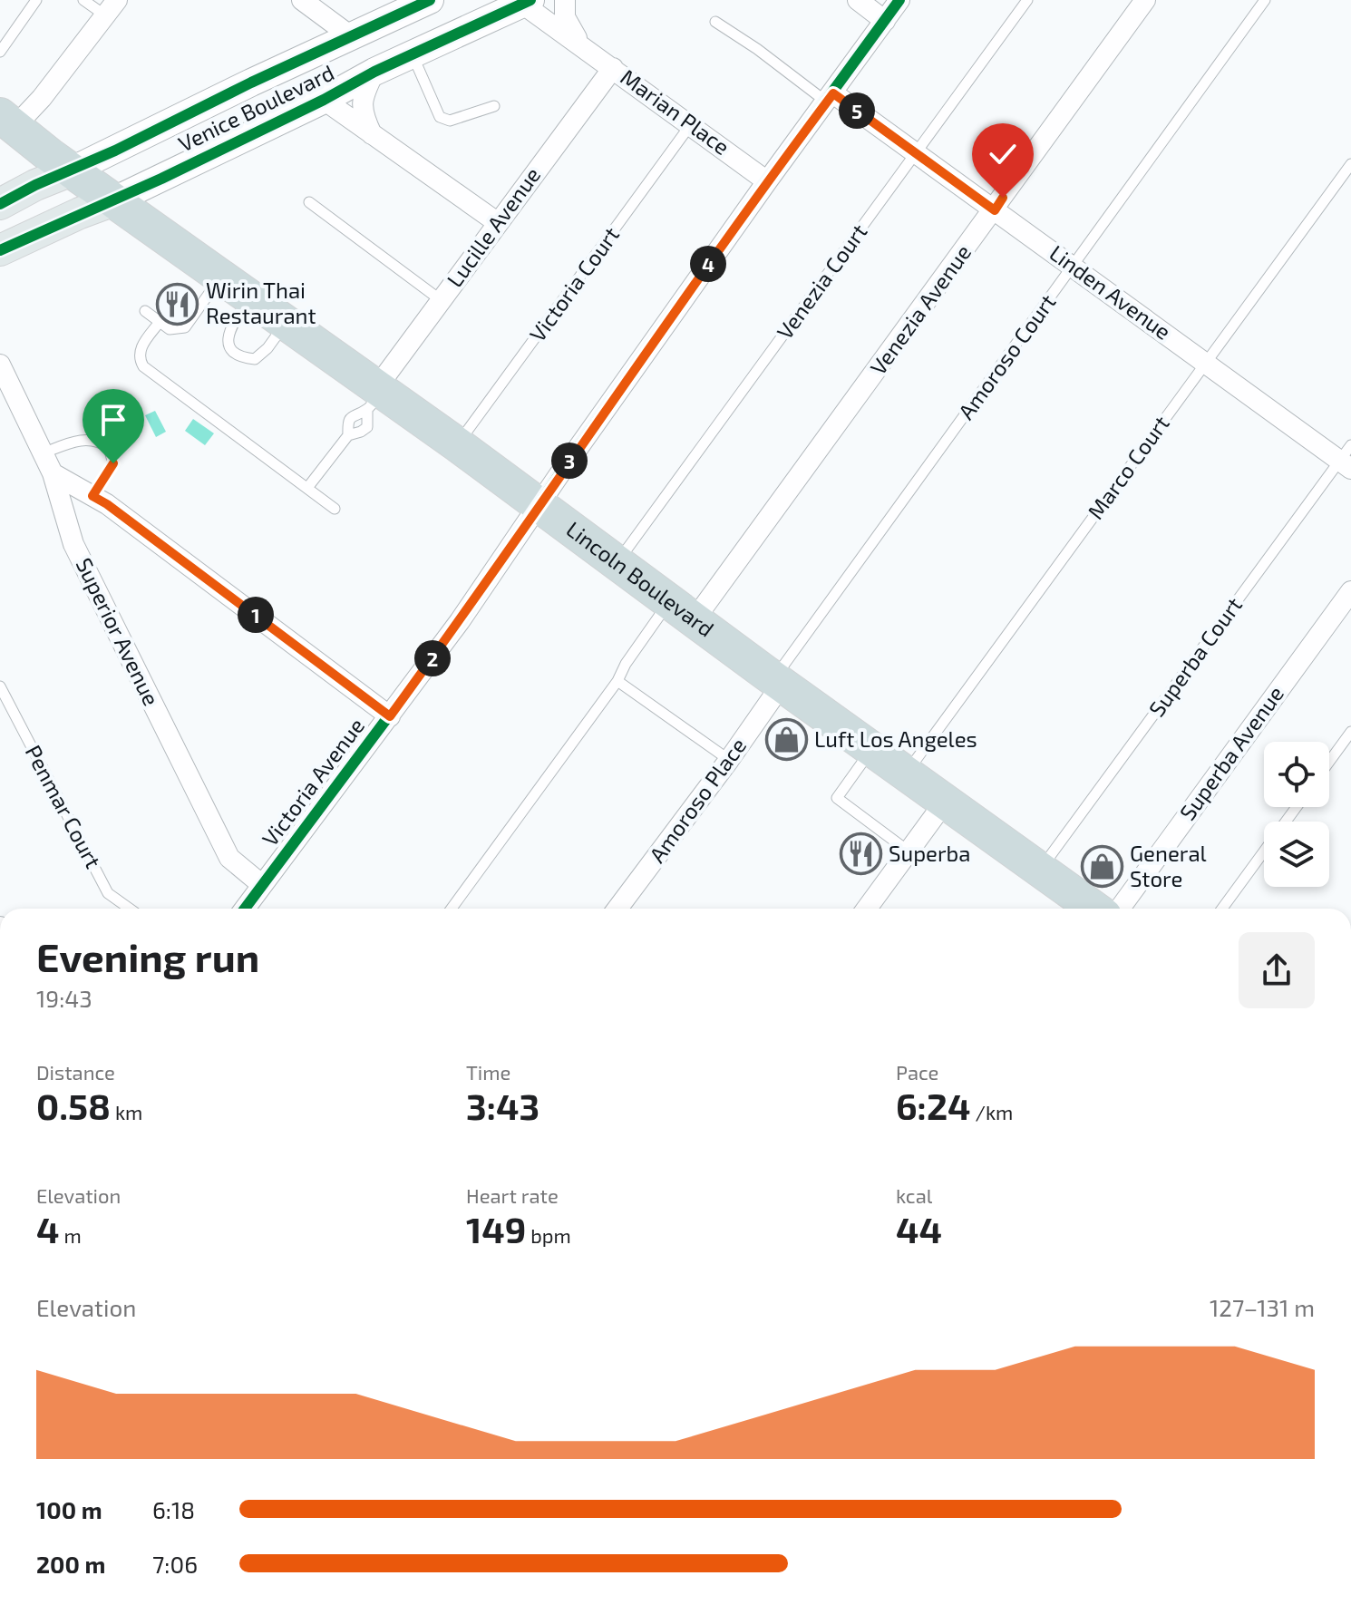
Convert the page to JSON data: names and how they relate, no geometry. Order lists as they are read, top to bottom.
{
  "streets": {
    "highway": ["Lincoln Boulevard"],
    "main road": ["Venice Boulevard"],
    "street": [
      "Marian Place",
      "Lucille Avenue",
      "Linden Avenue",
      "Venezia Avenue",
      "Superior Avenue",
      "Superba Avenue",
      "Victoria Avenue",
      "Amoroso Place"
    ],
    "lane": [
      "Venezia Court",
      "Victoria Court",
      "Amoroso Court",
      "Marco Court",
      "Superba Court",
      "Penmar Court"
    ]
  },
  "crossings": [
    ["Venice Boulevard", "Marian Place"],
    ["Venice Boulevard", "Lincoln Boulevard"],
    ["Marian Place", "Lucille Avenue"],
    ["Marian Place", "Victoria Court"],
    ["Marian Place", "Victoria Avenue"],
    ["Lucille Avenue", "Lincoln Boulevard"],
    ["Venezia Court", "Linden Avenue"],
    ["Venezia Court", "Lincoln Boulevard"],
    ["Victoria Court", "Lincoln Boulevard"],
    ["Linden Avenue", "Venezia Avenue"],
    ["Linden Avenue", "Amoroso Court"],
    ["Linden Avenue", "Marco Court"],
    ["Linden Avenue", "Superba Court"],
    ["Linden Avenue", "Victoria Avenue"],
    ["Venezia Avenue", "Lincoln Boulevard"],
    ["Amoroso Court", "Lincoln Boulevard"],
    ["Amoroso Court", "Amoroso Place"],
    ["Marco Court", "Lincoln Boulevard"],
    ["Lincoln Boulevard", "Superba Court"],
    ["Lincoln Boulevard", "Victoria Avenue"],
    ["Lincoln Boulevard", "Amoroso Place"],
    ["Superior Avenue", "Victoria Avenue"]
  ],
  "places": {
    "restaurant": ["Wirin Thai Restaurant", "Superba"],
    "shop": ["Luft Los Angeles", "General Store"]
  },
  "page": {
    "pins": [
      "5",
      "4",
      "3",
      "1",
      "2"
    ],
    "heading": ["Evening run", "19:43"],
    "stats": [
      ["Distance", "0.58 km"],
      ["Time", "3:43"],
      ["Pace", "6:24 /km"],
      ["Elevation", "4 m"],
      ["Heart rate", "149 bpm"],
      ["kcal", "44"]
    ],
    "chart": ["Elevation", "127–131 m"],
    "list": [
      {
        "name": "100 m",
        "note": "6:18"
      },
      {
        "name": "200 m",
        "note": "7:06"
      }
    ]
  }
}
